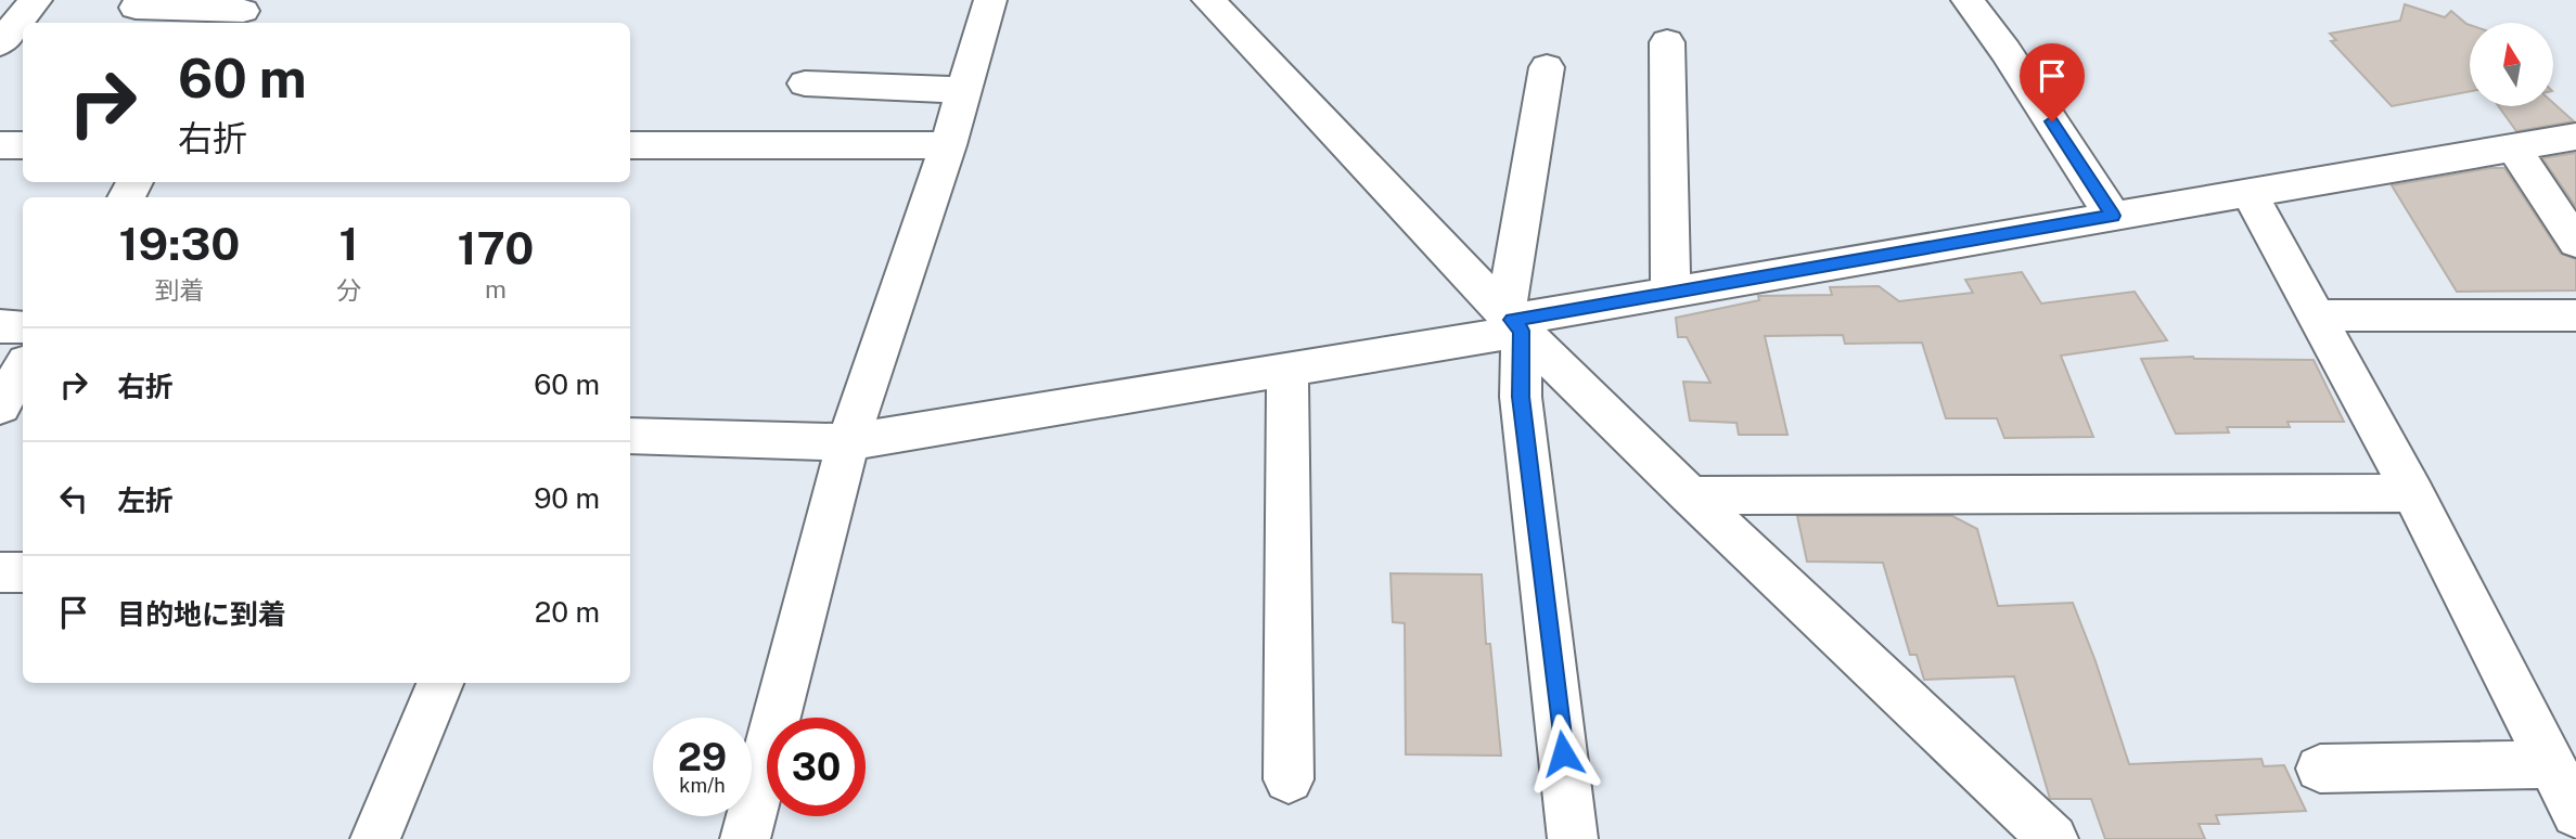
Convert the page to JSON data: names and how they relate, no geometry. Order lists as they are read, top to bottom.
{
  "north": "top",
  "page": {
    "turn": ["60 m", "右折"],
    "eta": [
      "19:30",
      "到着",
      "1",
      "分",
      "170",
      "m"
    ],
    "list": [
      {
        "name": "右折",
        "value": "60 m"
      },
      {
        "name": "左折",
        "value": "90 m"
      },
      {
        "name": "目的地に到着",
        "value": "20 m"
      }
    ],
    "speed": "29 km/h",
    "limit": "30"
  }
}
